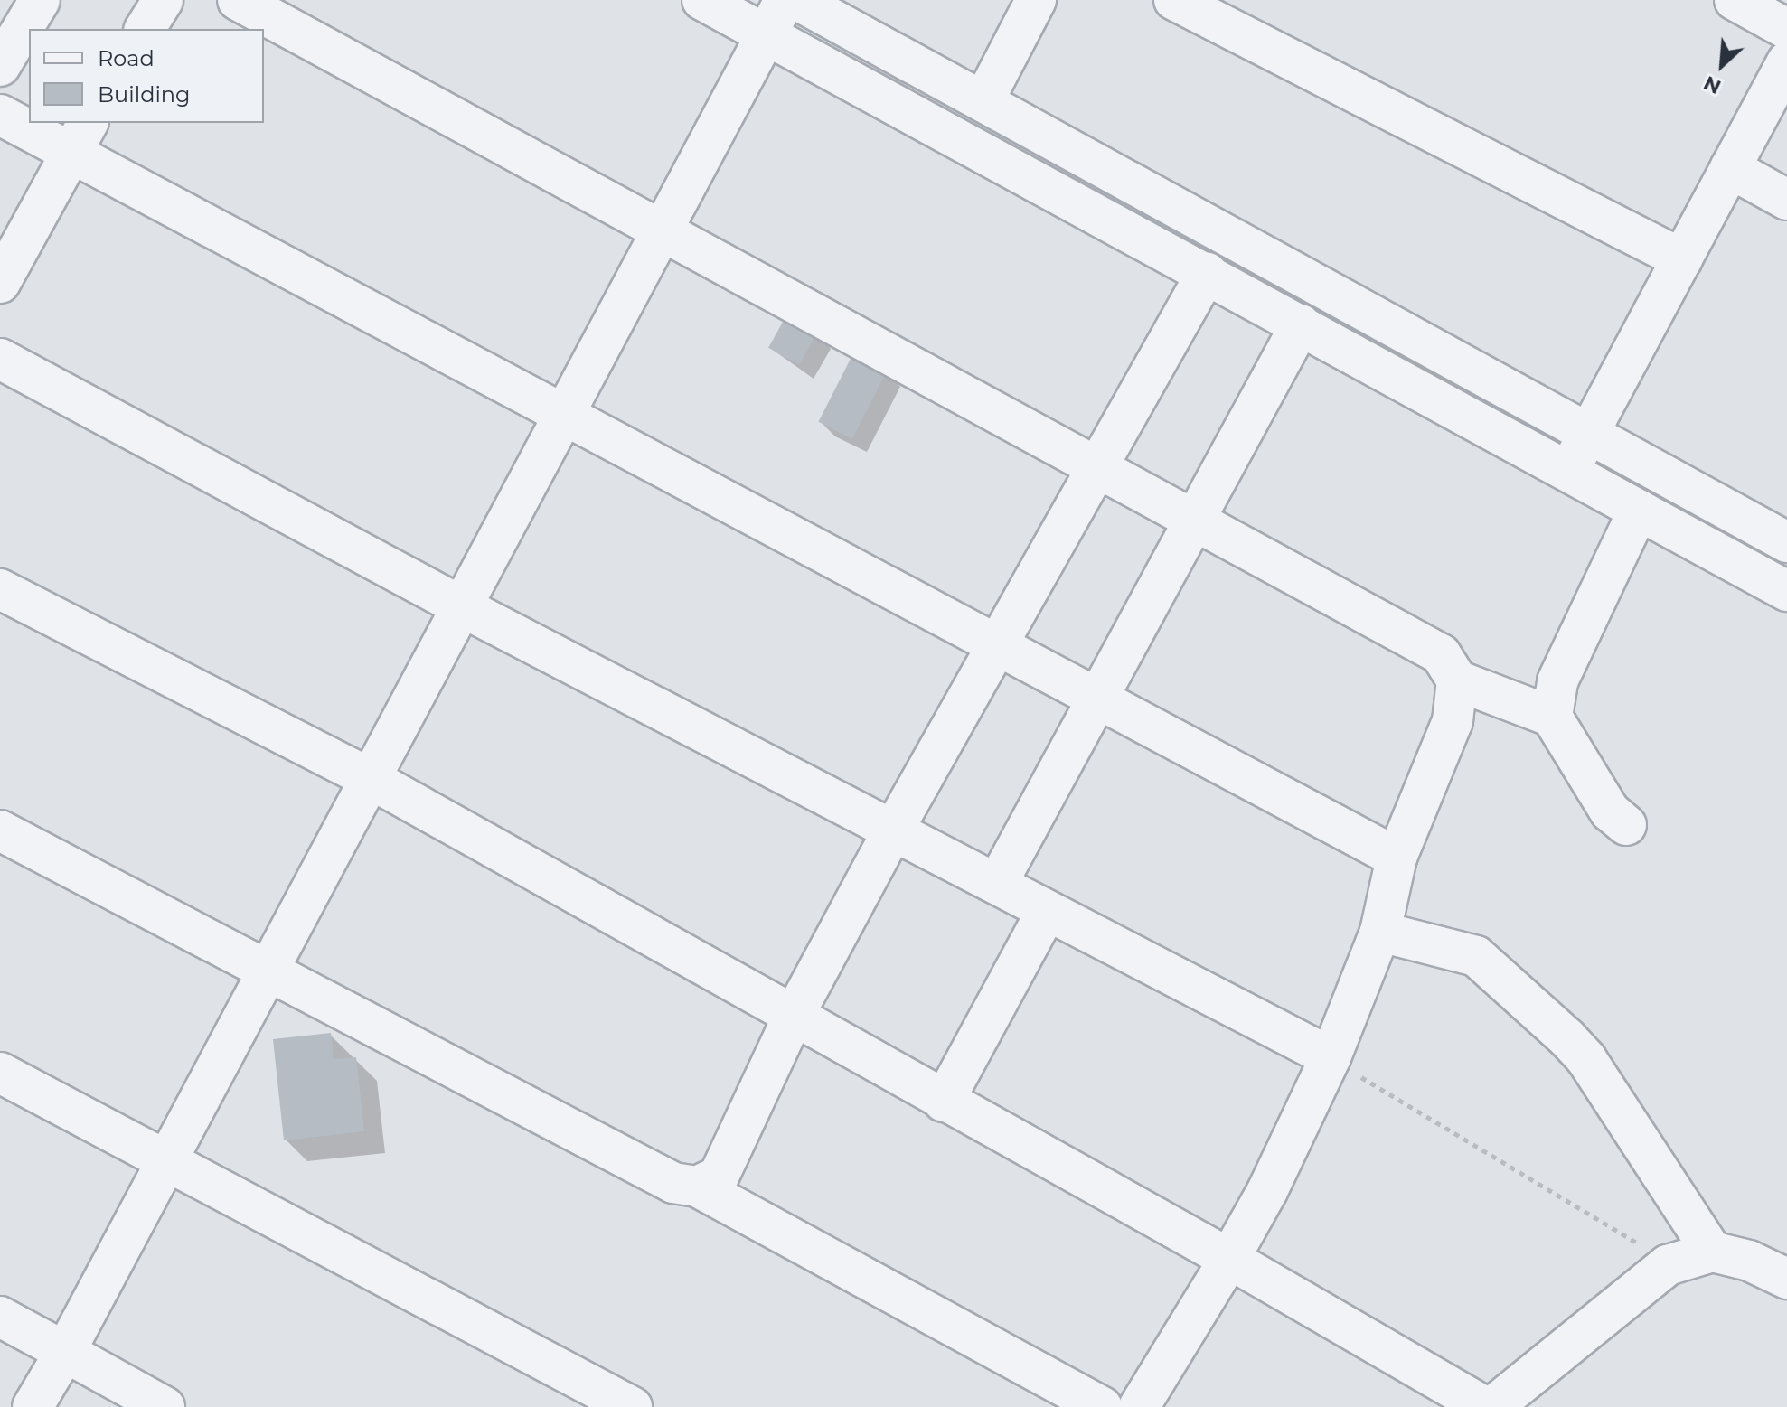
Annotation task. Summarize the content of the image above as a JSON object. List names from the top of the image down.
{
  "legend": ["Road", "Building"],
  "north": "bottom left"
}
